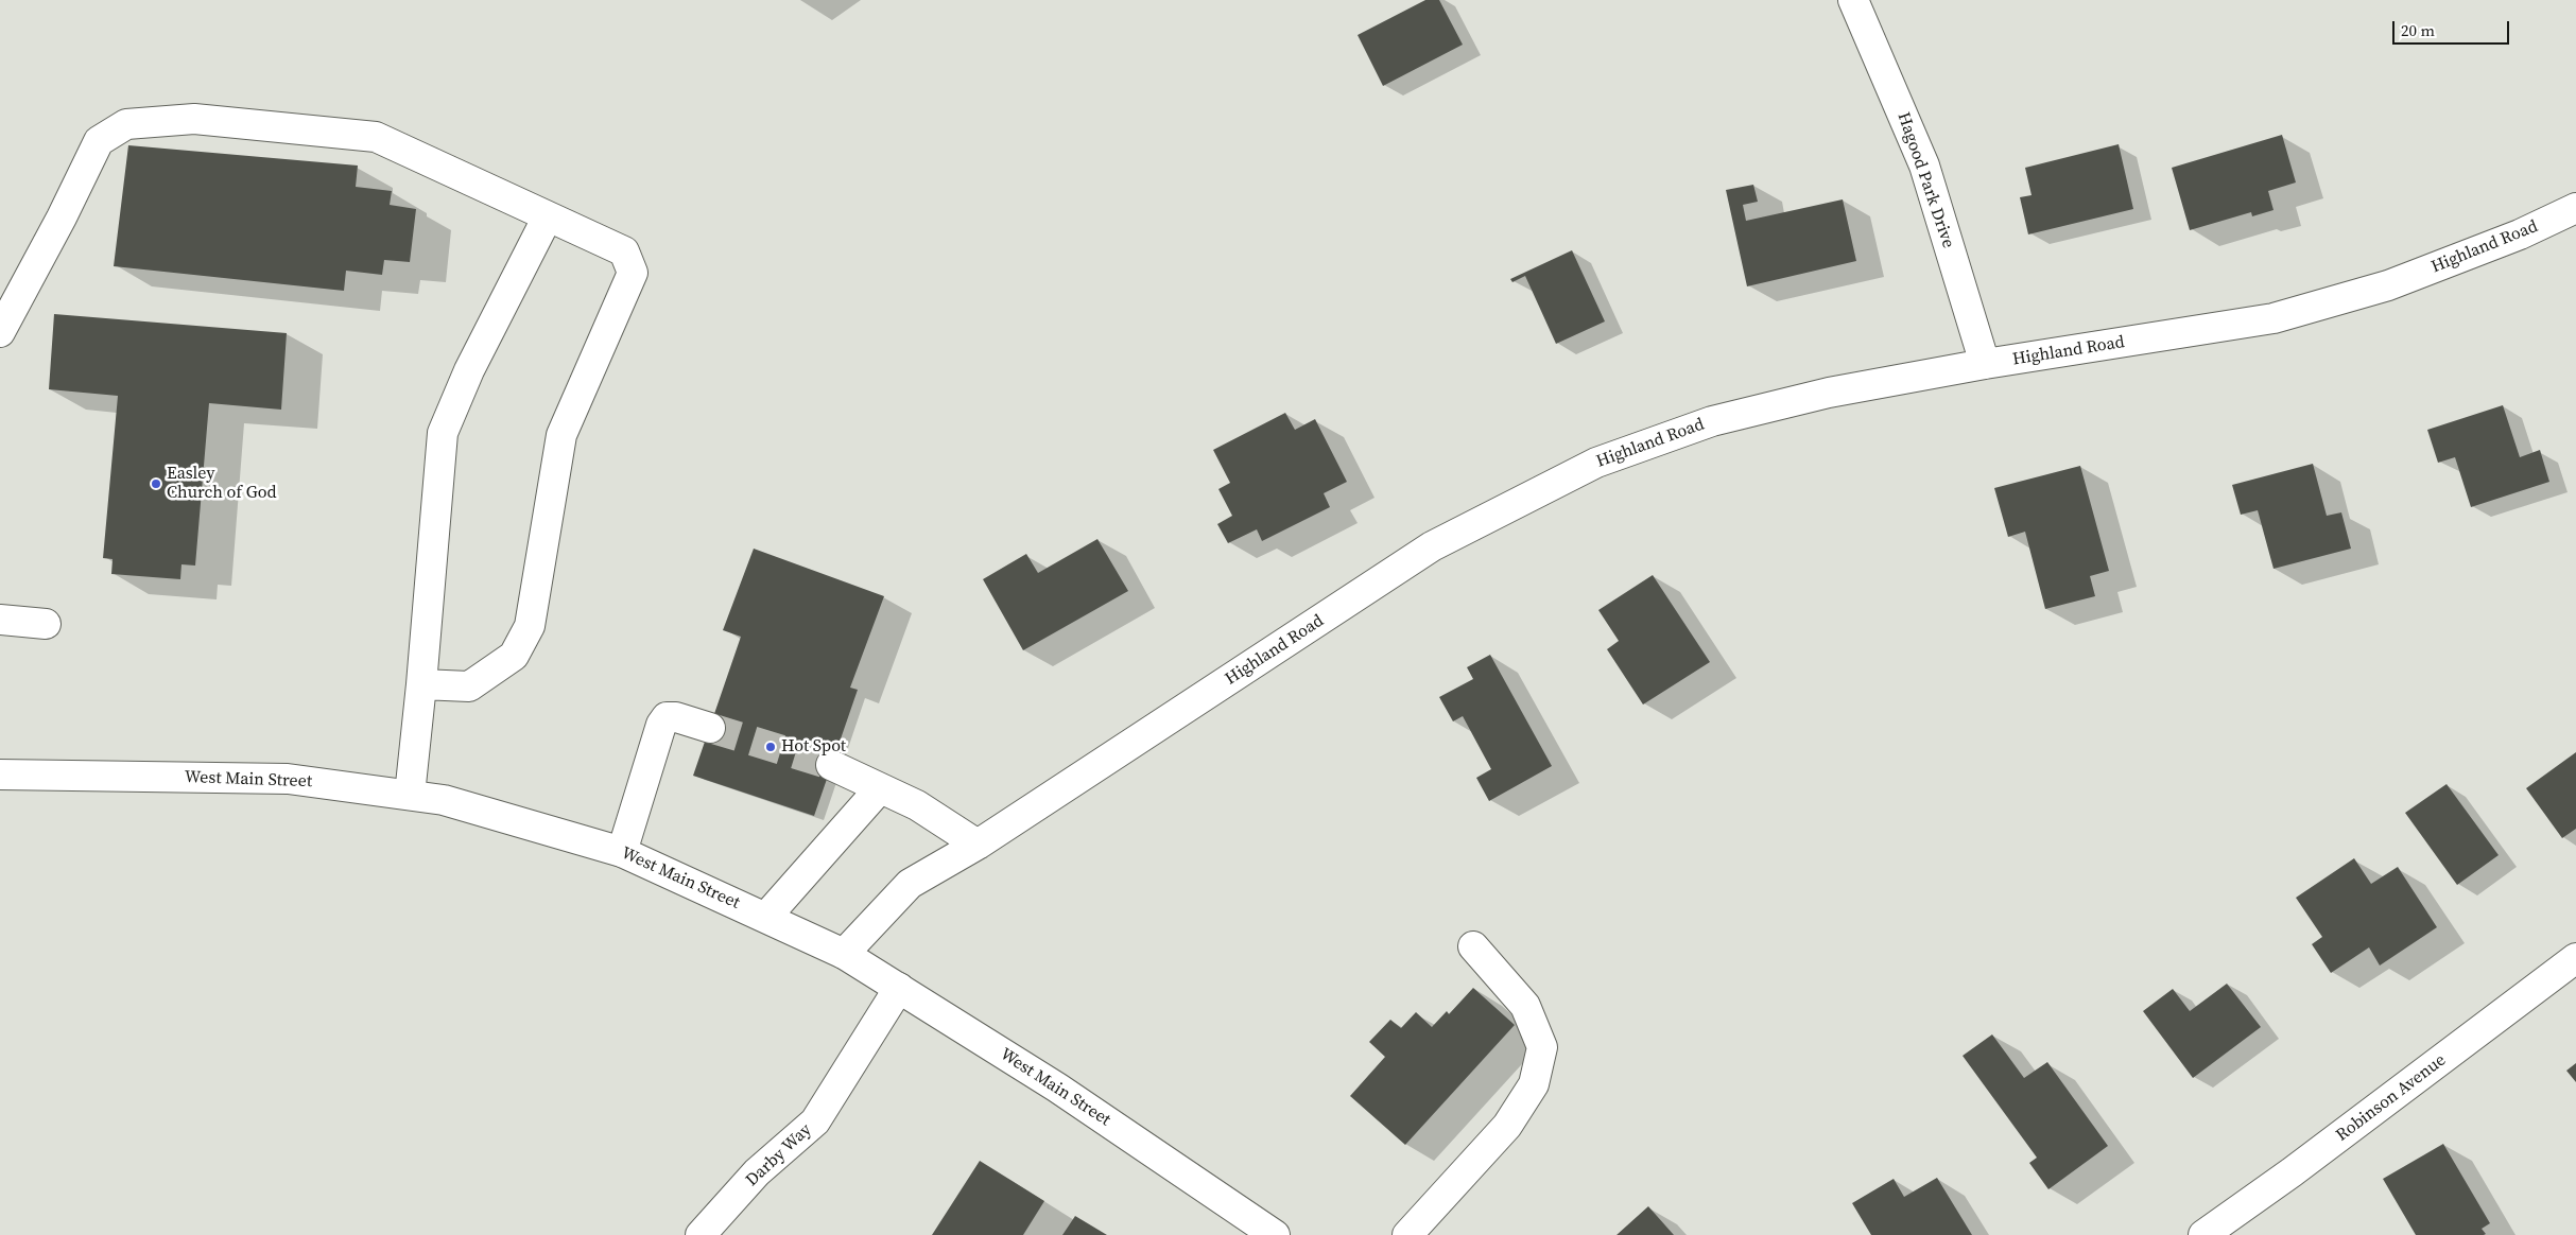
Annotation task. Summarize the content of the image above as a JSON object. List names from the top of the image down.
{
  "streets": {
    "street": [
      "Hagood Park Drive",
      "Highland Road",
      "West Main Street",
      "Robinson Avenue",
      "Darby Way"
    ]
  },
  "crossings": [
    ["Hagood Park Drive", "Highland Road"],
    ["Highland Road", "West Main Street"],
    ["West Main Street", "Darby Way"]
  ],
  "places": ["Easley Church of God", "Hot Spot"],
  "scale_bar": "20 m"
}
